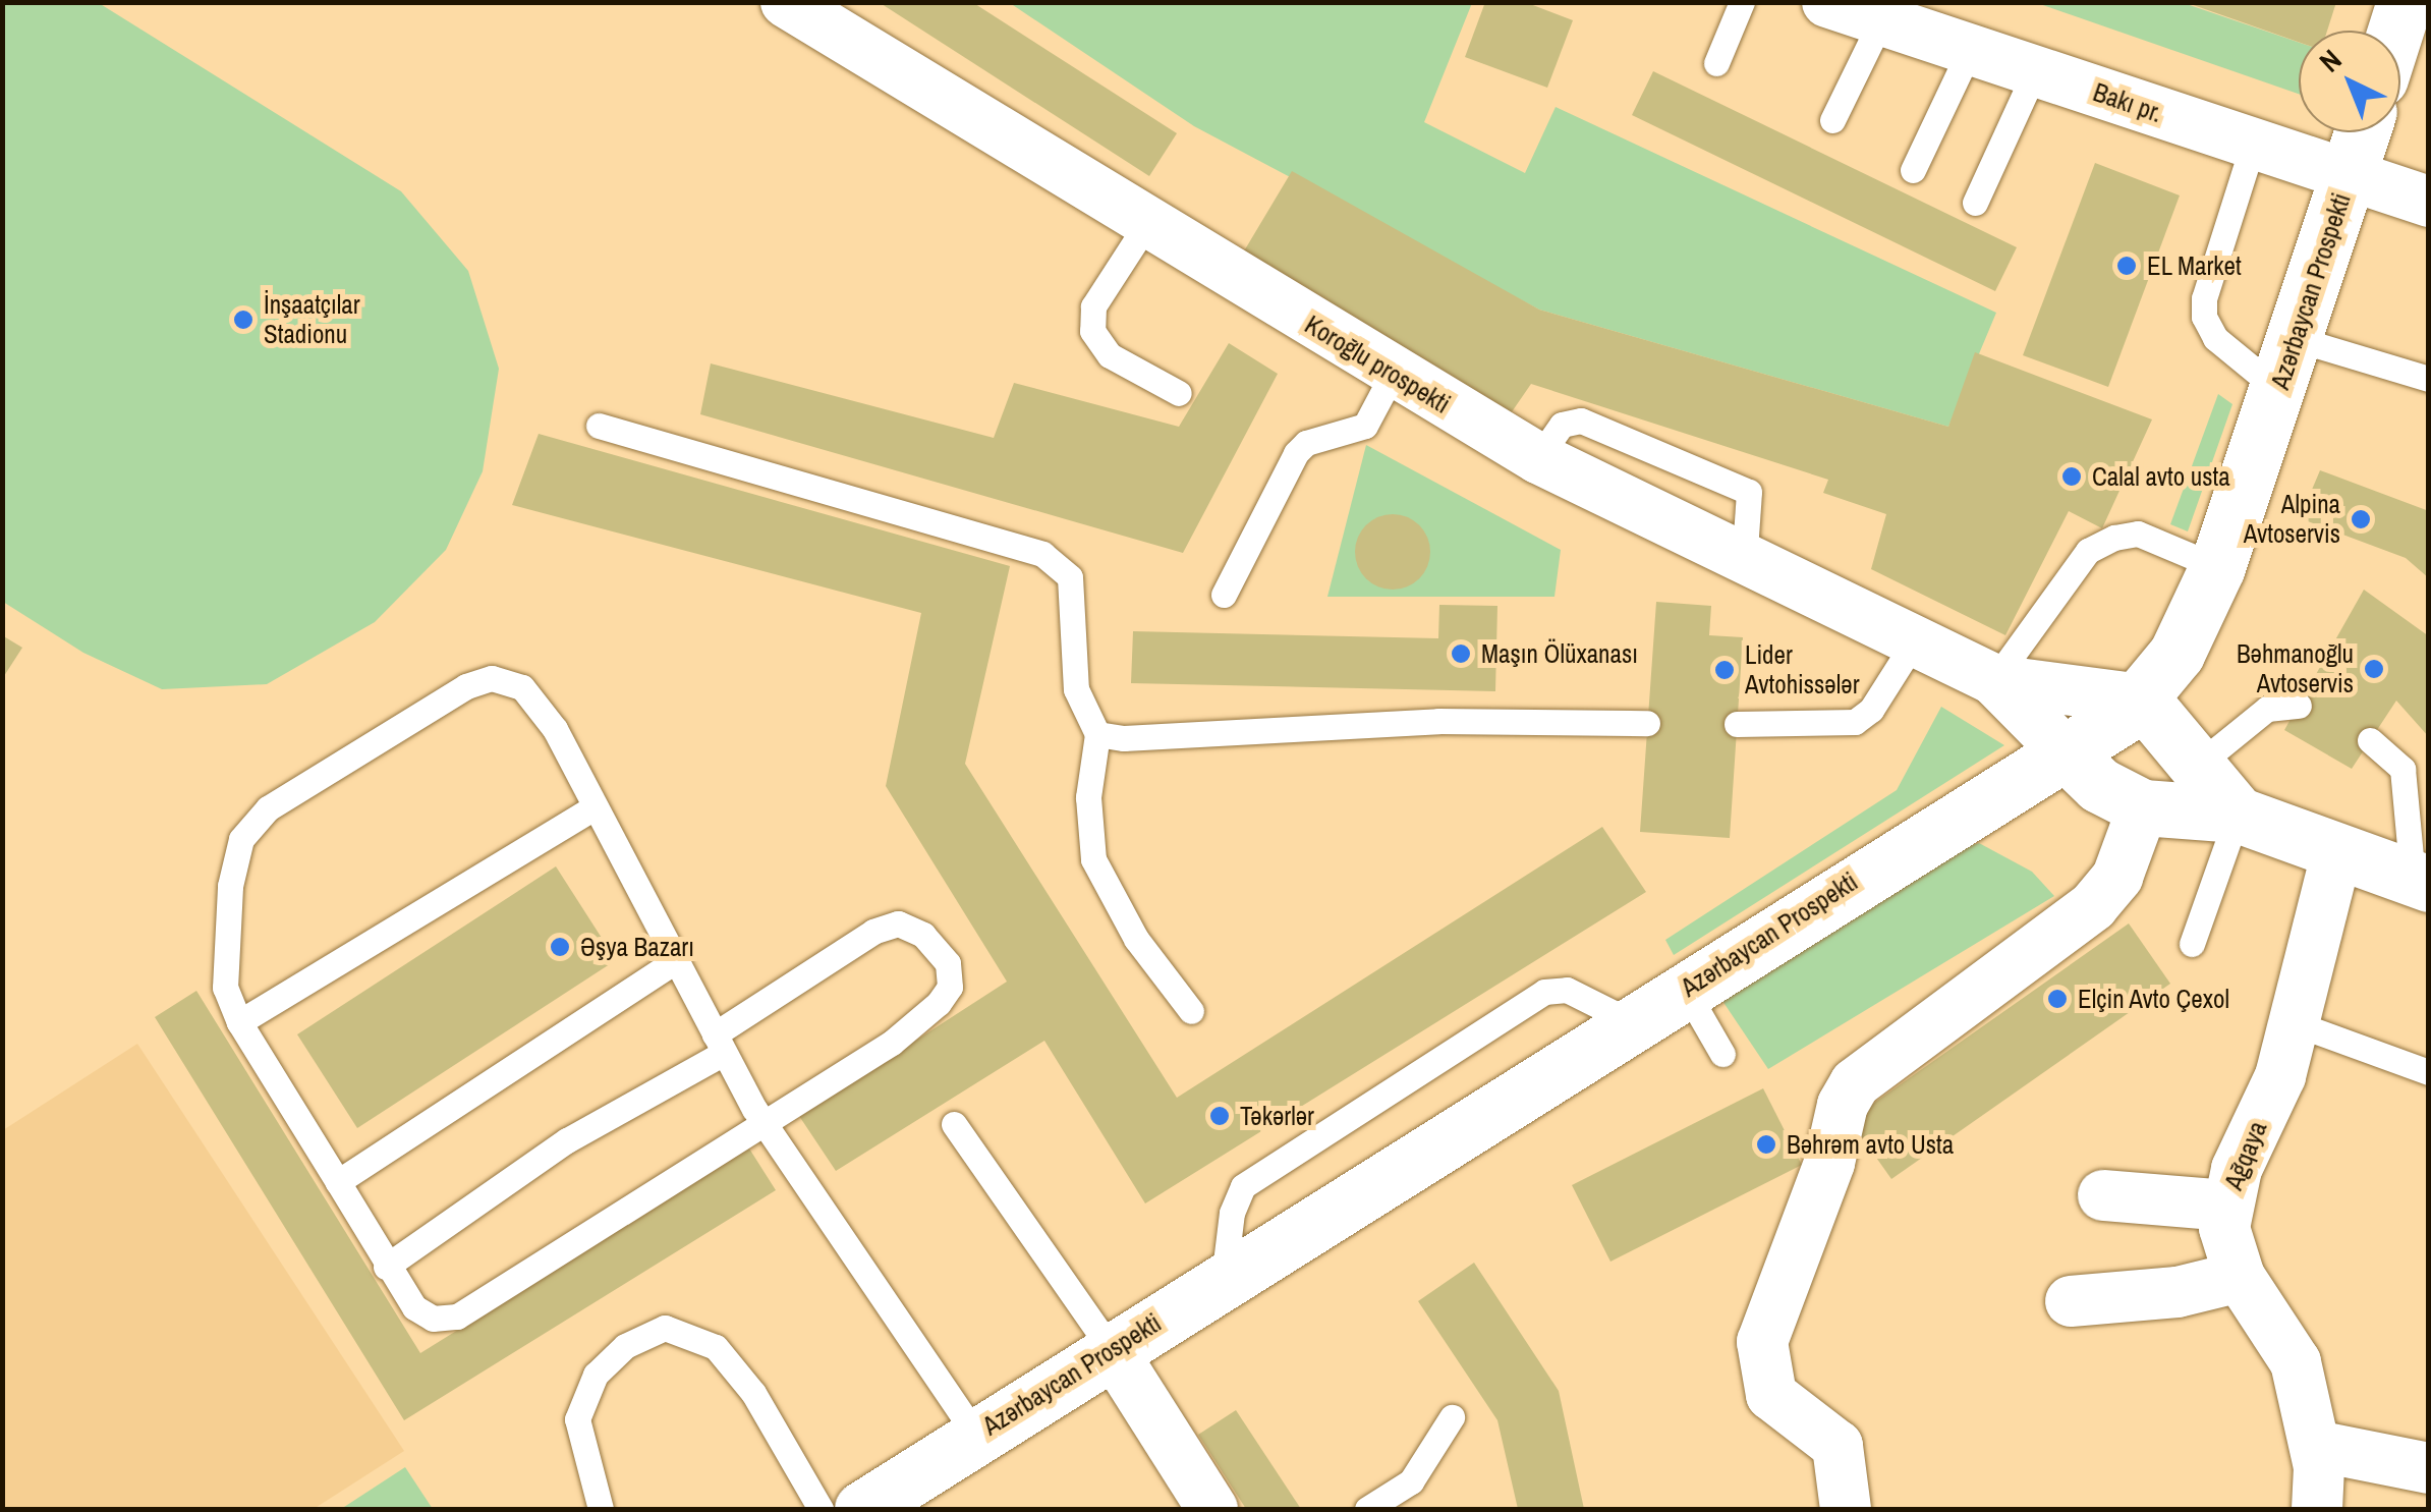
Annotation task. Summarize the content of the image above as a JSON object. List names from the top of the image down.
{
  "streets": {
    "street": [
      "Bakı pr.",
      "Azərbaycan Prospekti",
      "Koroğlu prospekti",
      "Ağqaya"
    ]
  },
  "crossings": [
    ["Bakı pr.", "Azərbaycan Prospekti"]
  ],
  "places": [
    "EL Market",
    "İnşaatçılar Stadionu",
    "Calal avto usta",
    "Alpina Avtoservis",
    "Maşın Ölüxanası",
    "Bəhmanoğlu Avtoservis",
    "Lider Avtohissələr",
    "Əşya Bazarı",
    "Elçin Avto Çexol",
    "Təkərlər",
    "Bəhrəm avto Usta"
  ],
  "north": "top left"
}
